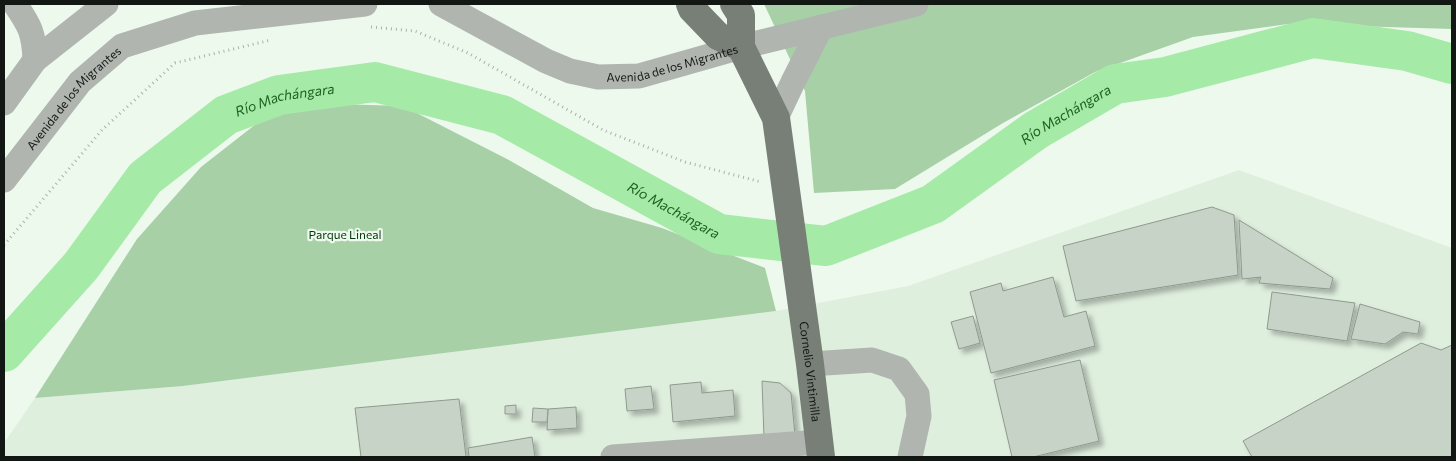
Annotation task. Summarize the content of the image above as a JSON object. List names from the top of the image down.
{
  "streets": {
    "main road": ["Cornelio Vintimilla"],
    "street": ["Avenida de los Migrantes"]
  },
  "crossings": [
    ["Avenida de los Migrantes", "Cornelio Vintimilla"]
  ],
  "water": ["Río Machángara"],
  "parks": ["Parque Lineal"]
}
